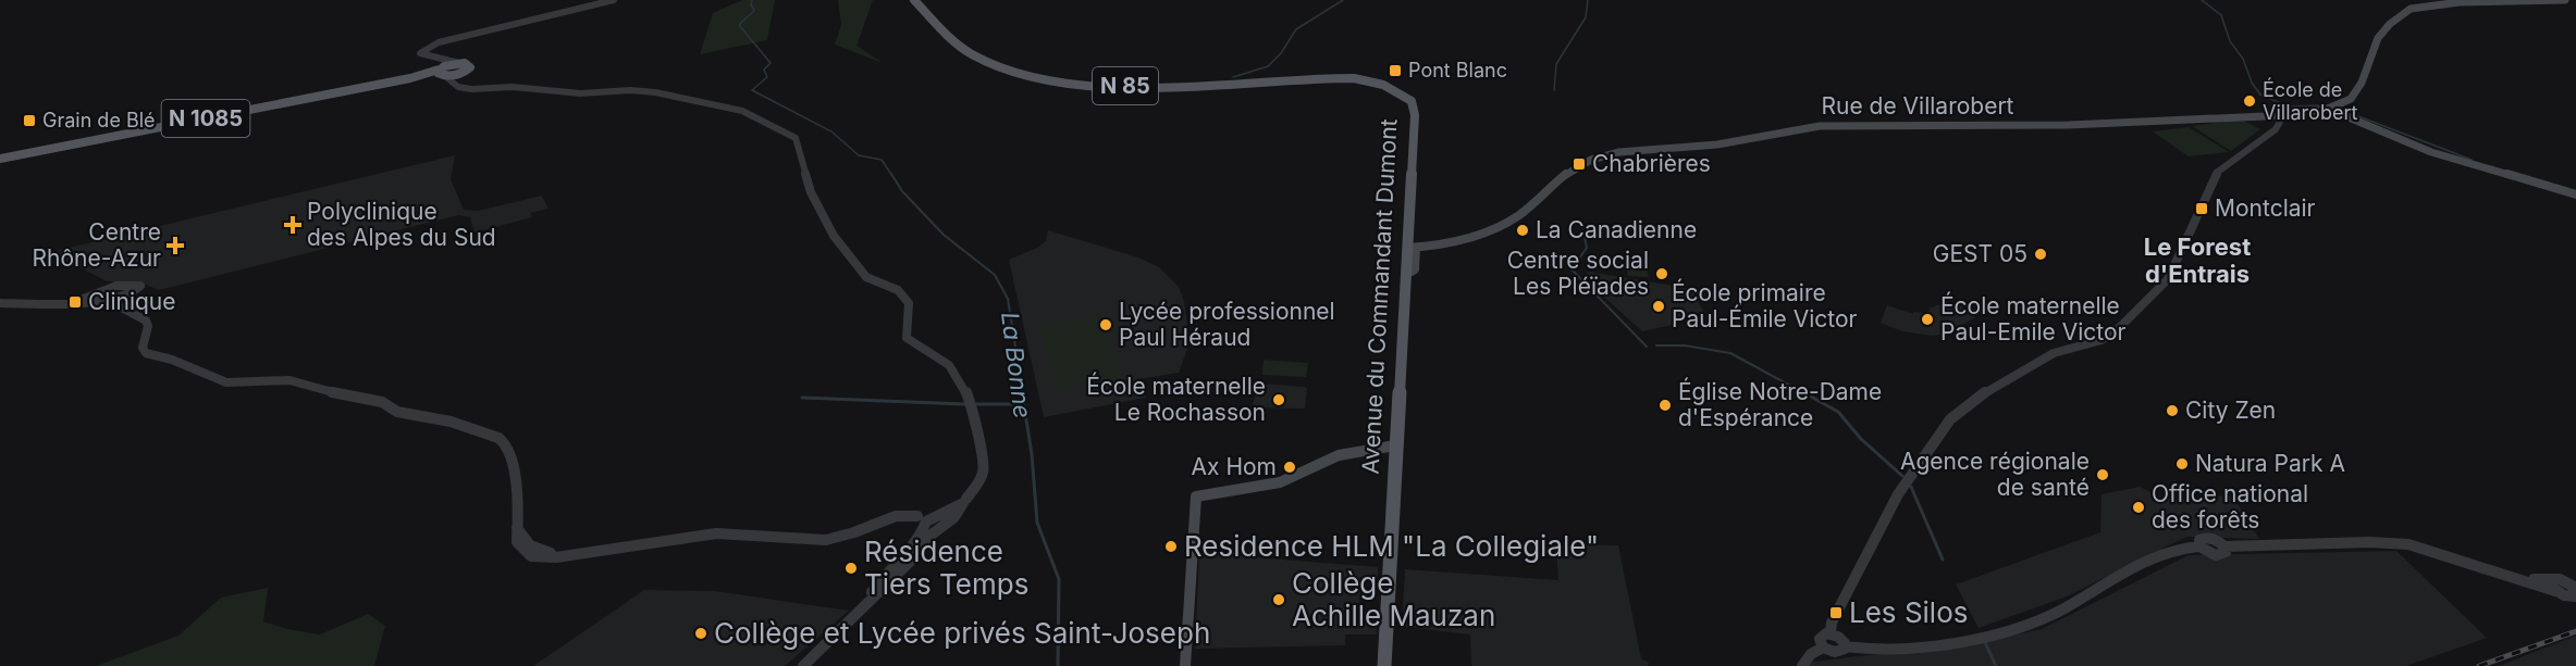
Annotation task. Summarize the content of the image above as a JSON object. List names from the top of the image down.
{
  "streets": {
    "main road": [
      "N 85",
      "Rue de Villarobert",
      "N 1085",
      "Avenue du Commandant Dumont"
    ]
  },
  "crossings": [
    ["Rue de Villarobert", "Avenue du Commandant Dumont"]
  ],
  "districts": ["Le Forest d'Entrais"],
  "water": ["La Bonne"],
  "places": {
    "transit": [
      "Pont Blanc",
      "Grain de Blé",
      "Chabrières",
      "Montclair",
      "Clinique",
      "Les Silos"
    ],
    "other": [
      "École de Villarobert",
      "La Canadienne",
      "GEST 05",
      "Centre social Les Pléïades",
      "École primaire Paul-Émile Victor",
      "École maternelle Paul-Emile Victor",
      "Lycée professionnel Paul Héraud",
      "École maternelle Le Rochasson",
      "Église Notre-Dame d'Espérance",
      "City Zen",
      "Natura Park A",
      "Ax Hom",
      "Agence régionale de santé",
      "Office national des forêts",
      "Residence HLM \"La Collegiale\"",
      "Résidence Tiers Temps",
      "Collège Achille Mauzan",
      "Collège et Lycée privés Saint-Joseph"
    ],
    "health": ["Polyclinique des Alpes du Sud", "Centre Rhône-Azur"]
  }
}
